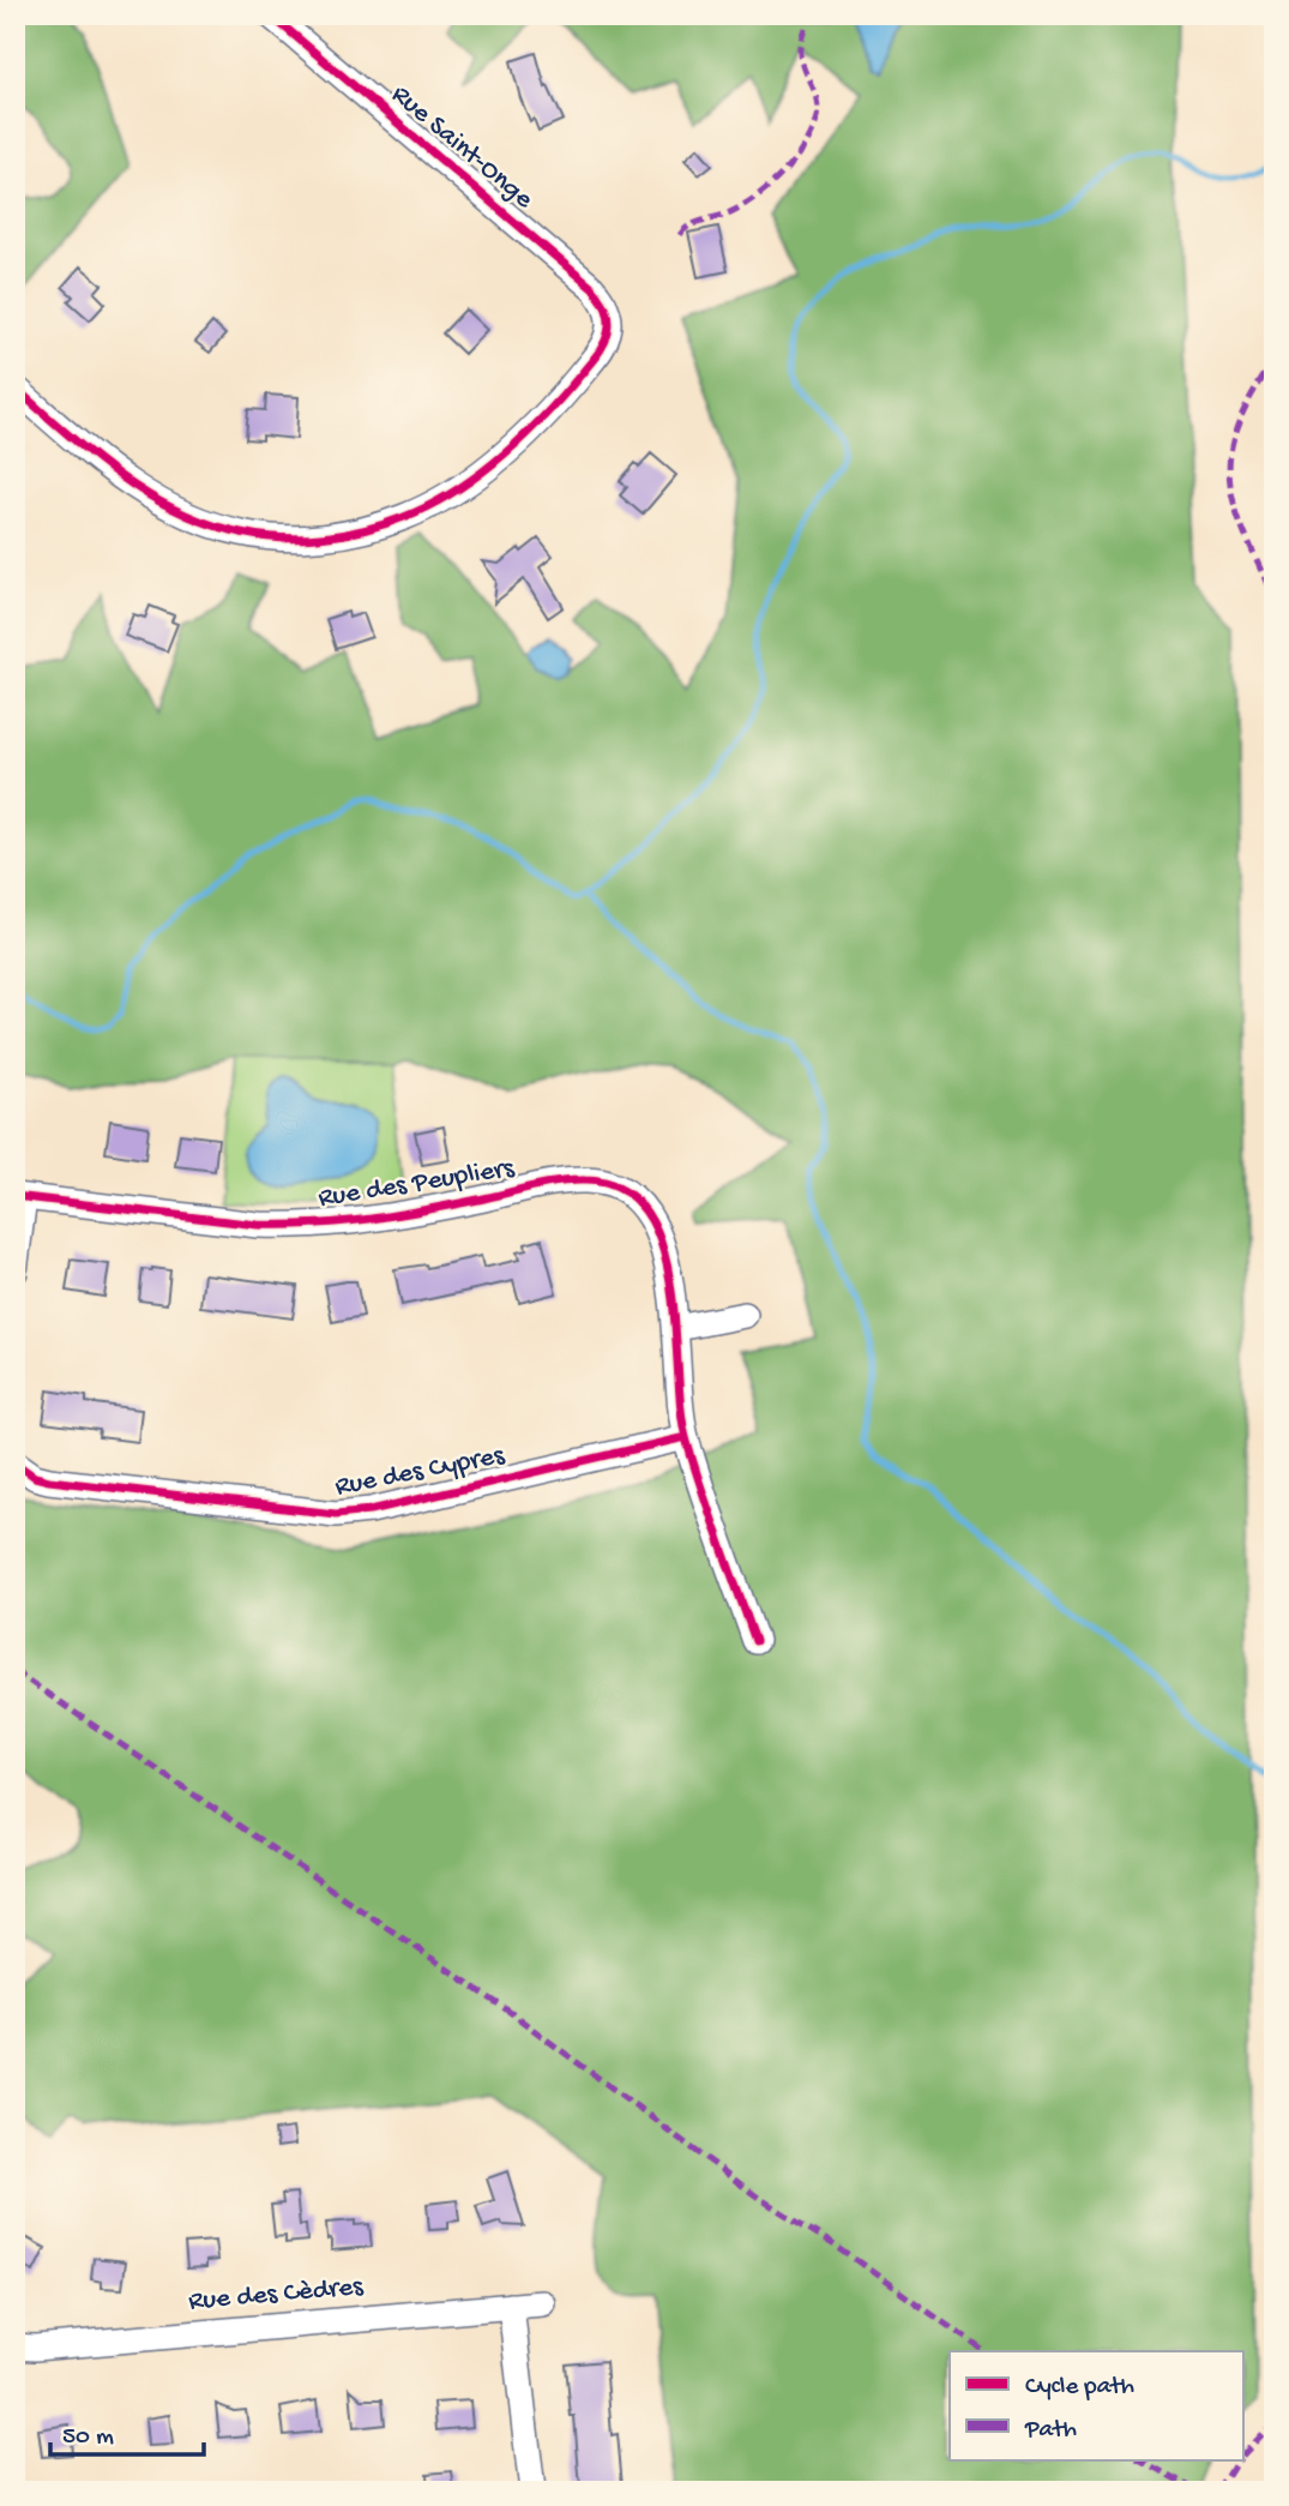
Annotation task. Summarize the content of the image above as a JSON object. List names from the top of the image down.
{
  "streets": {
    "street": [
      "Rue Saint-Onge",
      "Rue des Peupliers",
      "Rue des Cypres",
      "Rue des Cèdres"
    ]
  },
  "legend": ["Cycle path", "Path"],
  "scale_bar": "50 m"
}
